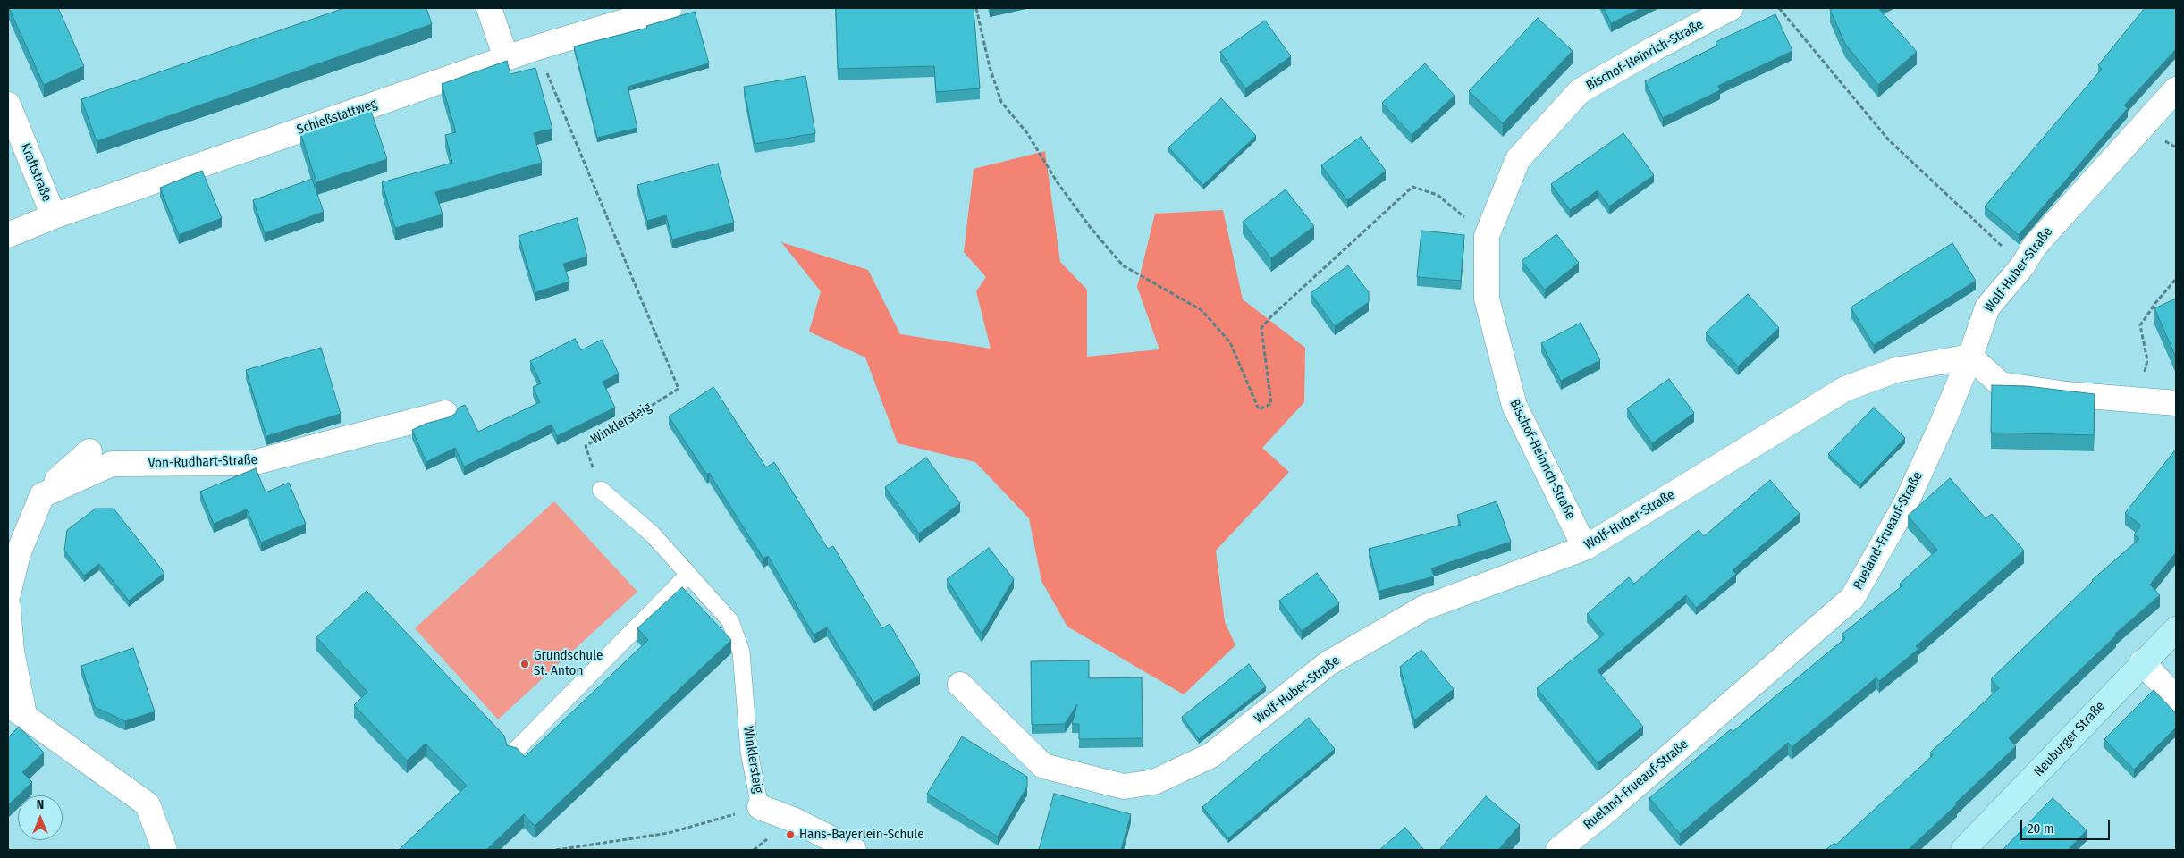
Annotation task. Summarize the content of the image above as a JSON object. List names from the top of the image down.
{
  "streets": {
    "street": [
      "Bischof-Heinrich-Straße",
      "Schießstattweg",
      "Kraftstraße",
      "Wolf-Huber-Straße",
      "Von-Rudhart-Straße",
      "Rueland-Frueauf-Straße",
      "Neuburger Straße"
    ],
    "lane": ["Winklersteig"]
  },
  "crossings": [
    ["Bischof-Heinrich-Straße", "Wolf-Huber-Straße"],
    ["Schießstattweg", "Kraftstraße"],
    ["Schießstattweg", "Winklersteig"],
    ["Wolf-Huber-Straße", "Rueland-Frueauf-Straße"]
  ],
  "places": ["Grundschule St. Anton", "Hans-Bayerlein-Schule"],
  "scale_bar": "20 m",
  "north": "top"
}
